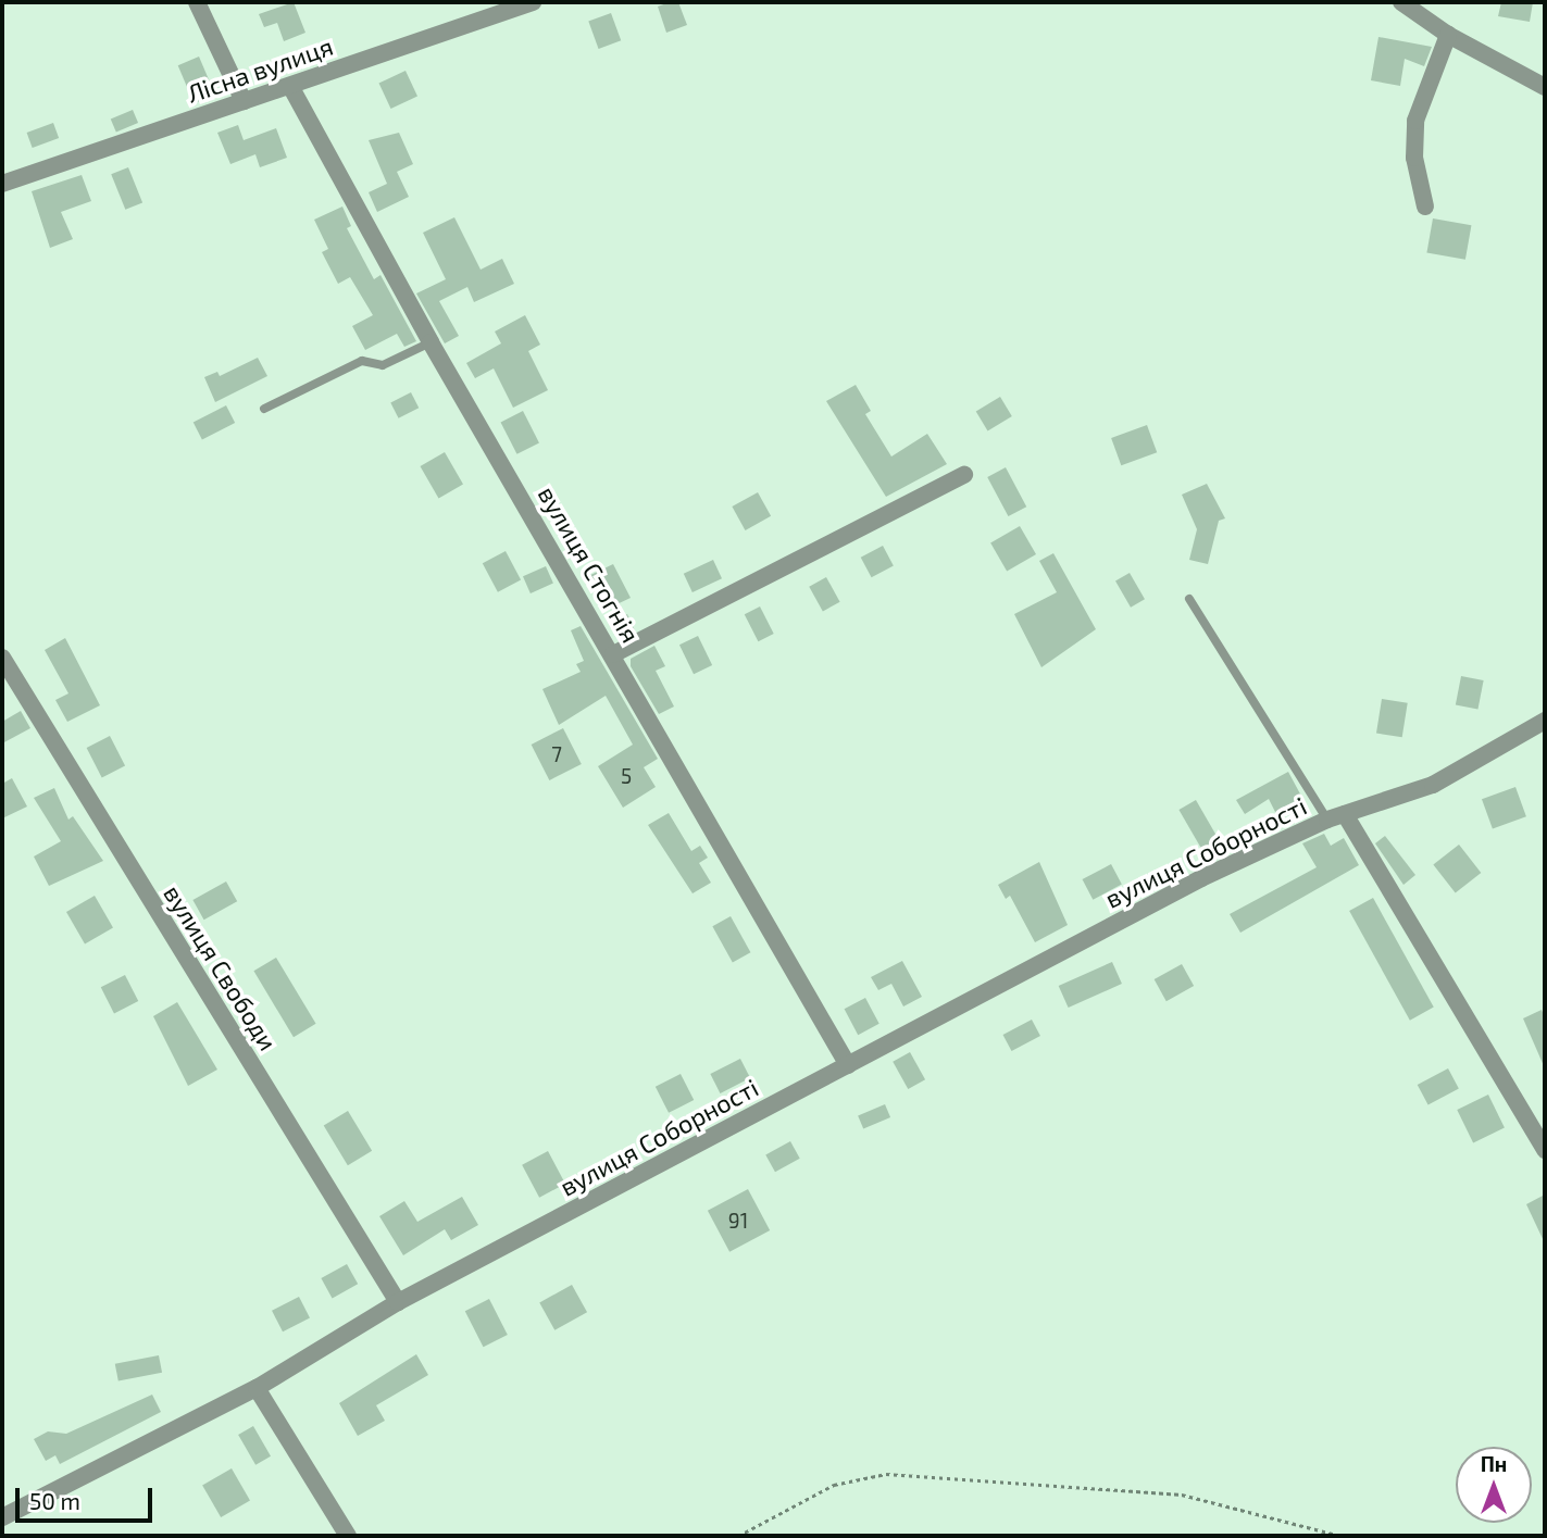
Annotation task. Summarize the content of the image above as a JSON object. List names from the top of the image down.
{
  "streets": {
    "street": [
      "Лісна вулиця",
      "вулиця Стогнія",
      "вулиця Соборності",
      "вулиця Свободи"
    ]
  },
  "crossings": [
    ["Лісна вулиця", "вулиця Стогнія"],
    ["вулиця Стогнія", "вулиця Соборності"],
    ["вулиця Соборності", "вулиця Свободи"]
  ],
  "house_numbers": ["7", "5", "91"],
  "scale_bar": "50 m",
  "north": "top"
}
